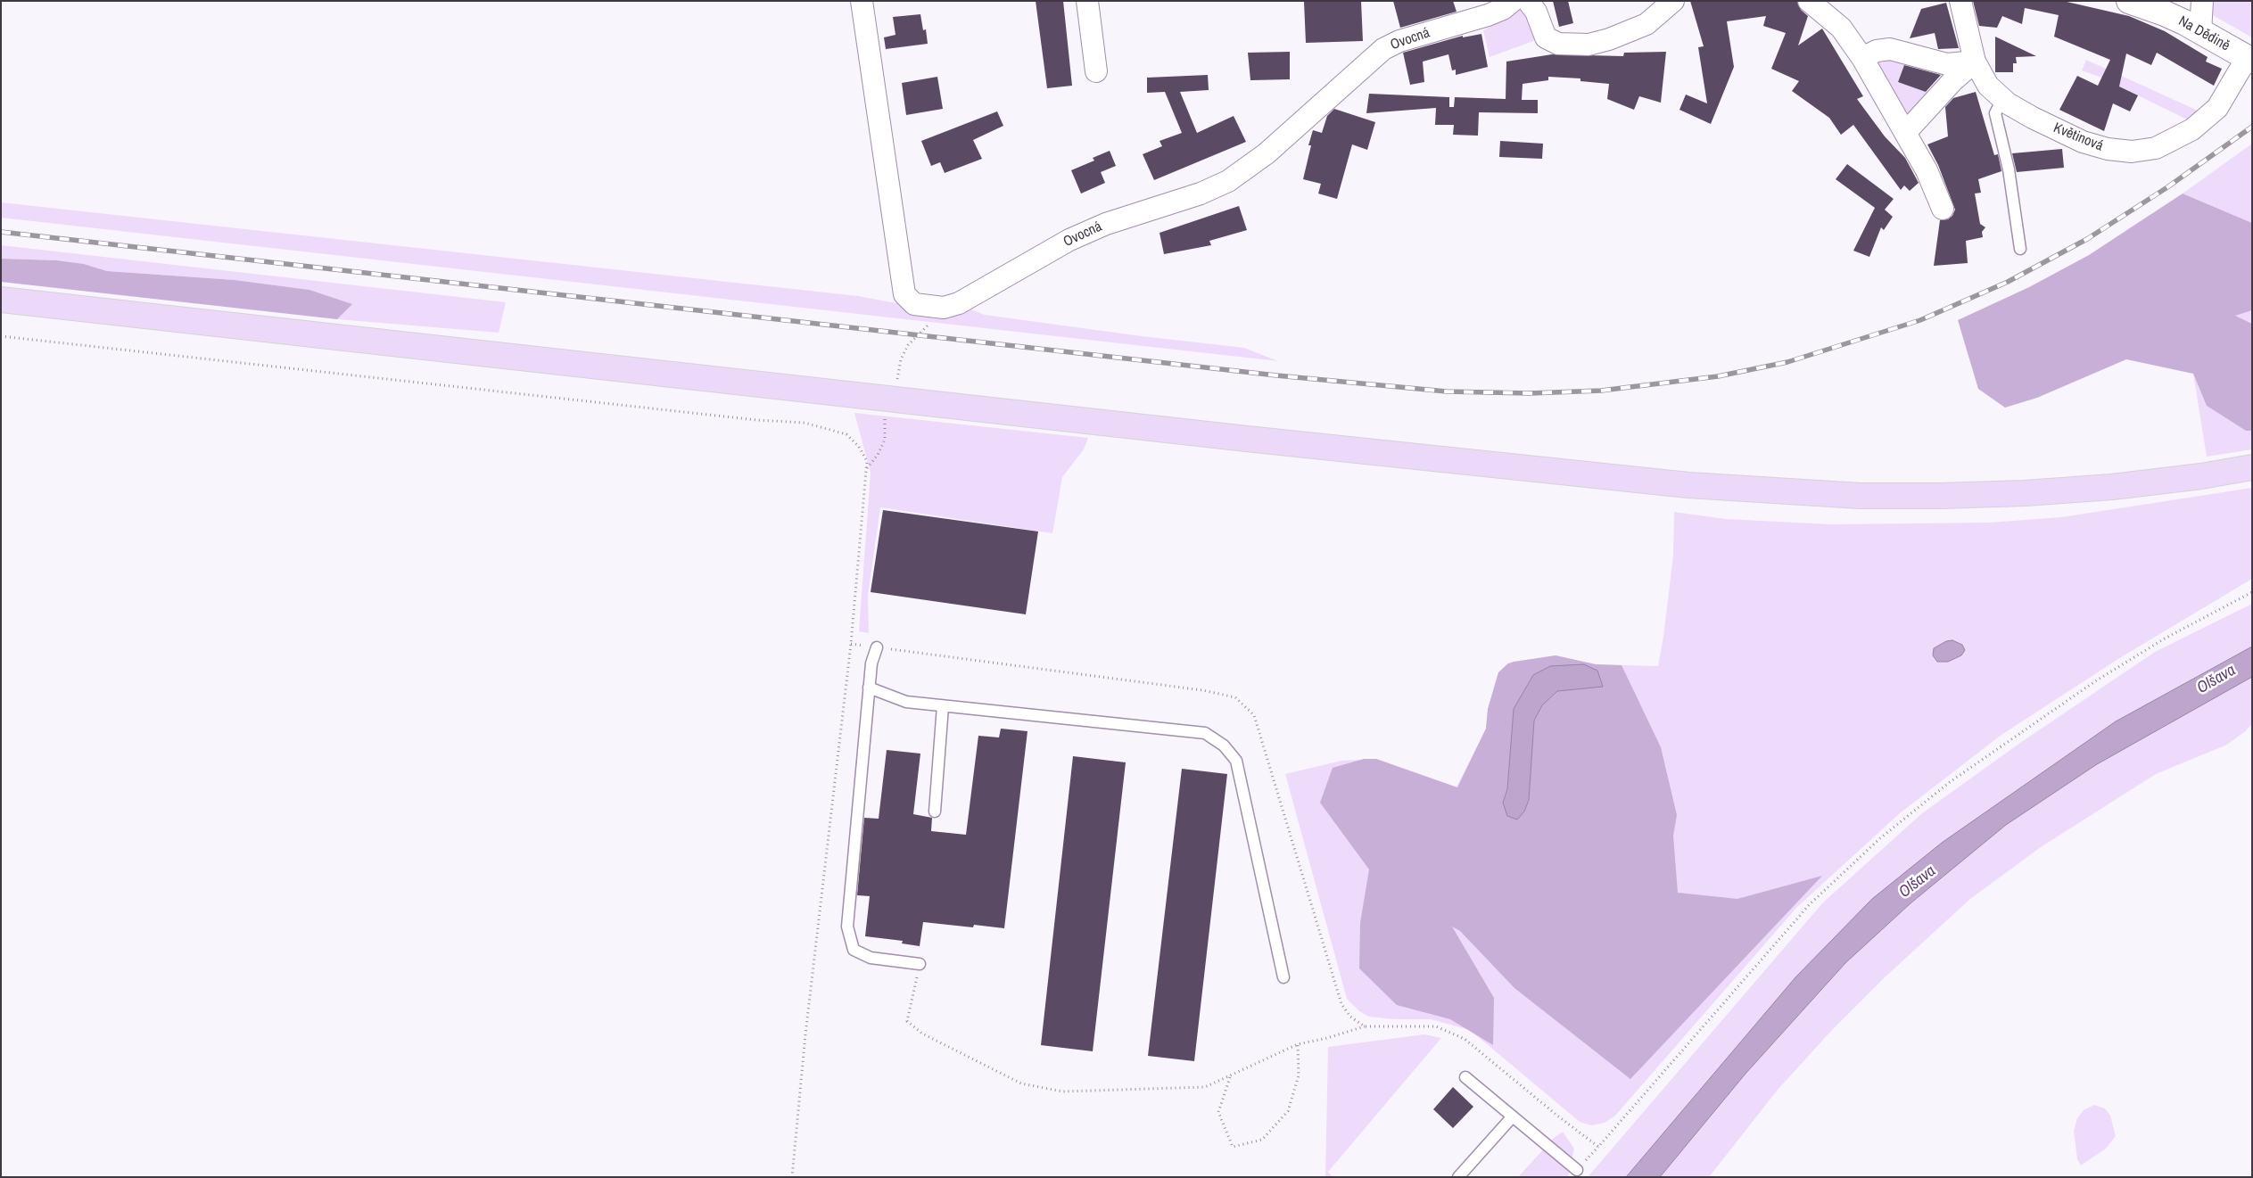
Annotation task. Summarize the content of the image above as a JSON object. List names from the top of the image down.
{
  "streets": {
    "street": ["Na Dědině", "Ovocná", "Květinová"]
  },
  "crossings": [
    ["Na Dědině", "Květinová"]
  ],
  "water": ["Olšava"]
}
